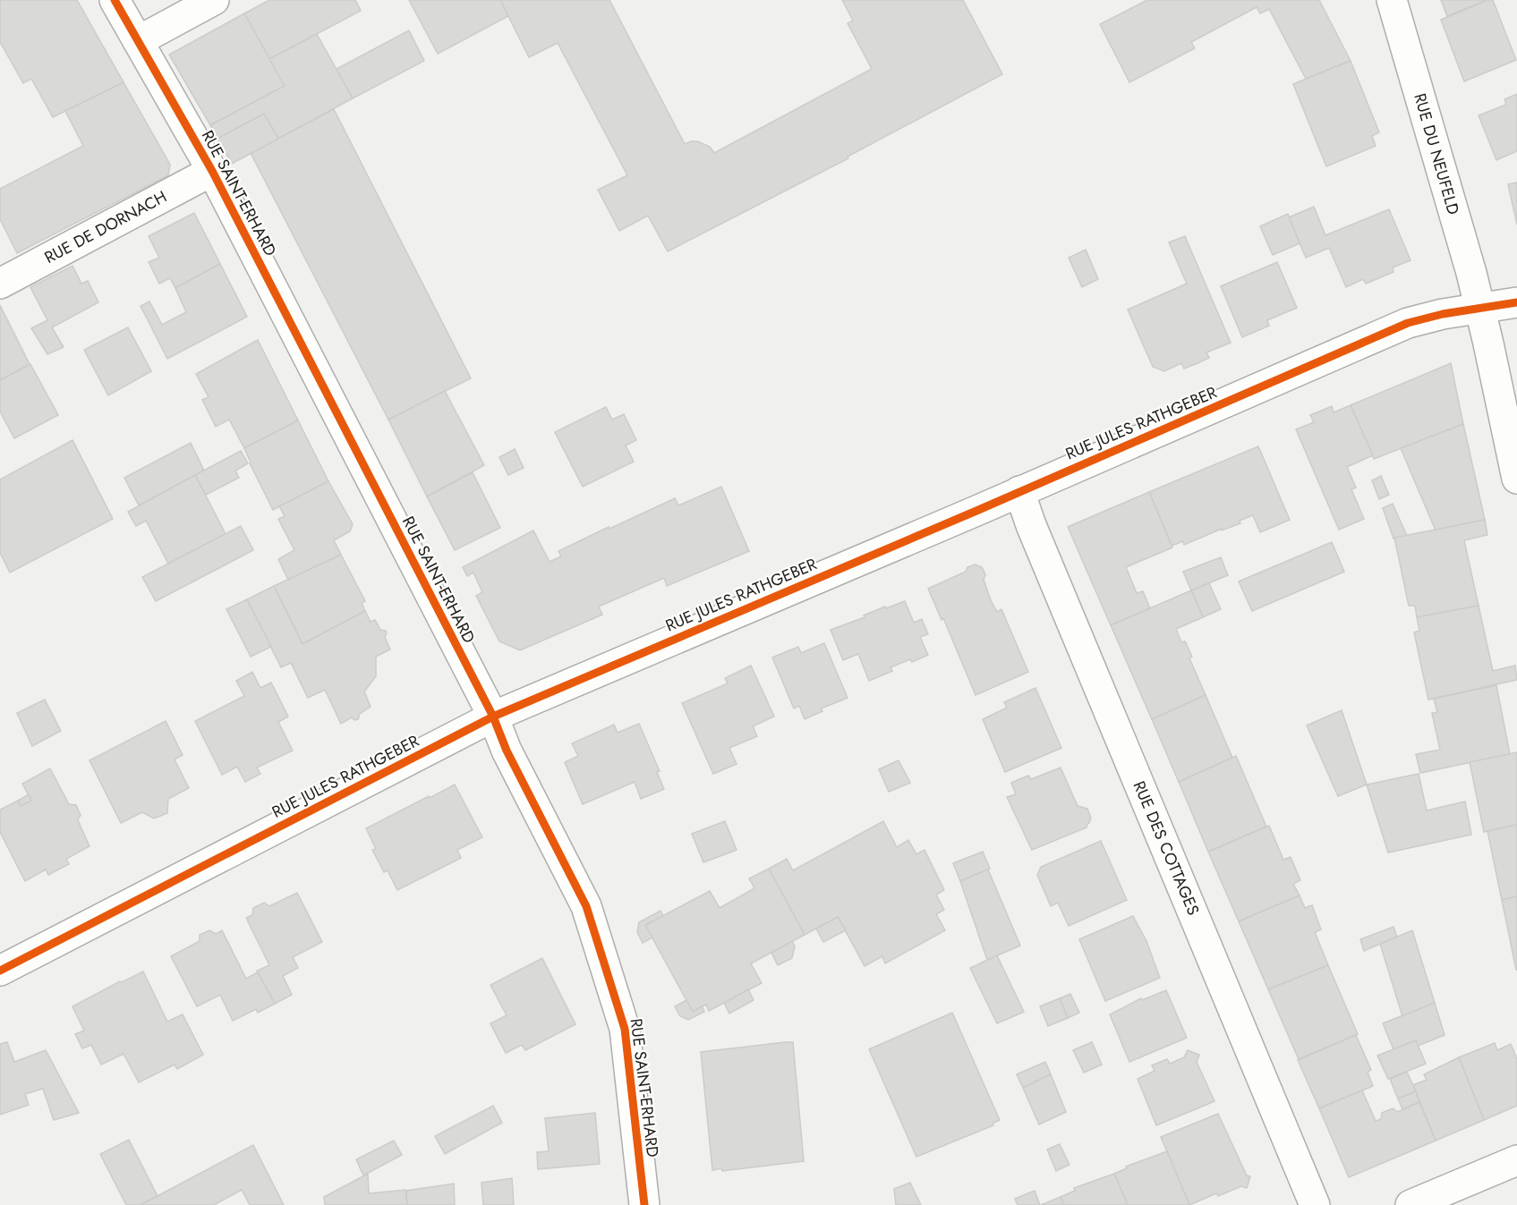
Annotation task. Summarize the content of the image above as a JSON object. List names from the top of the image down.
{
  "streets": {
    "street": [
      "RUE DU NEUFELD",
      "RUE SAINT-ERHARD",
      "RUE DE DORNACH",
      "RUE JULES RATHGEBER",
      "RUE DES COTTAGES"
    ]
  },
  "crossings": [
    ["RUE DU NEUFELD", "RUE JULES RATHGEBER"],
    ["RUE SAINT-ERHARD", "RUE DE DORNACH"],
    ["RUE SAINT-ERHARD", "RUE JULES RATHGEBER"],
    ["RUE JULES RATHGEBER", "RUE DES COTTAGES"]
  ]
}
